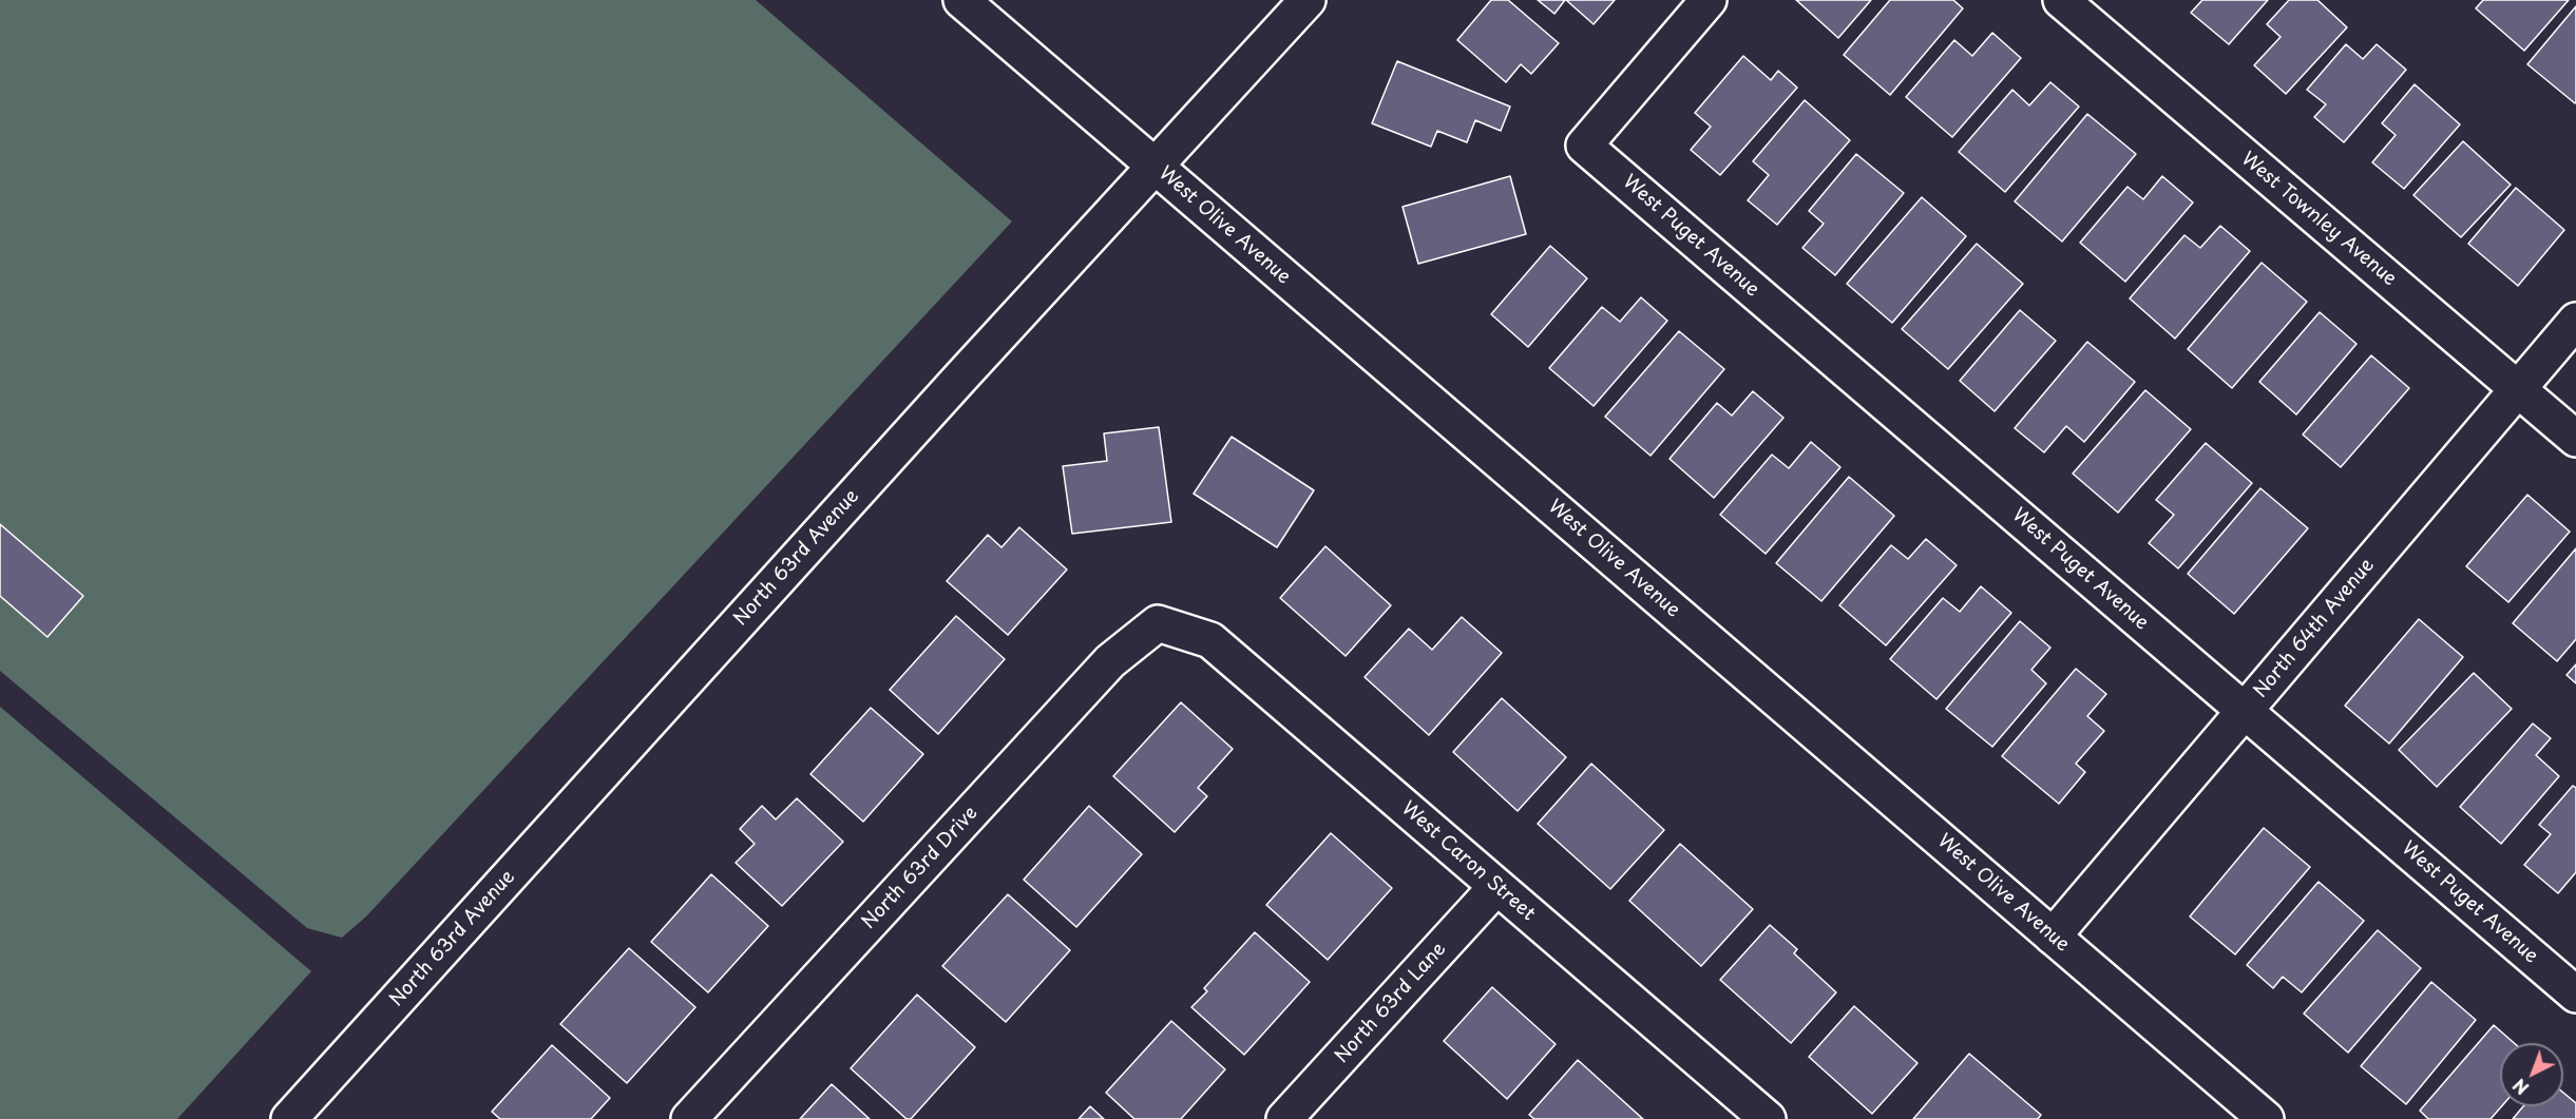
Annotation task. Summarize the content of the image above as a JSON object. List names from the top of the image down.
{
  "streets": {
    "street": [
      "West Townley Avenue",
      "West Olive Avenue",
      "West Puget Avenue",
      "North 63rd Avenue",
      "North 64th Avenue",
      "West Caron Street",
      "North 63rd Drive",
      "North 63rd Lane"
    ]
  },
  "crossings": [
    ["West Townley Avenue", "North 64th Avenue"],
    ["West Olive Avenue", "North 63rd Avenue"],
    ["West Olive Avenue", "North 64th Avenue"],
    ["West Puget Avenue", "North 64th Avenue"],
    ["West Caron Street", "North 63rd Drive"],
    ["West Caron Street", "North 63rd Lane"]
  ],
  "north": "bottom left"
}
